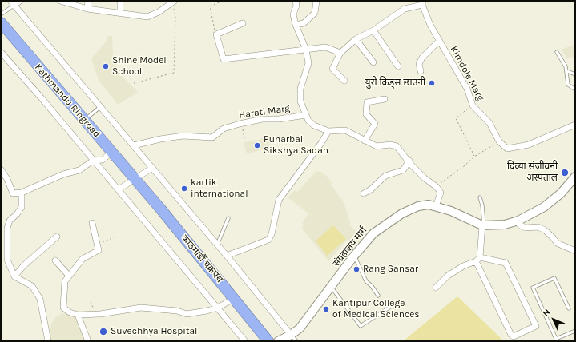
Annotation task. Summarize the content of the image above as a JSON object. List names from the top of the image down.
{
  "streets": {
    "highway": ["Kathmandu Ringroad", "काठमाडाैँ चक्रपथ"],
    "main road": ["संग्रहालय मार्ग"],
    "street": ["Kimdole Marg", "Harati Marg"]
  },
  "crossings": [
    ["Kathmandu Ringroad", "काठमाडाैँ चक्रपथ"]
  ],
  "places": [
    "Shine Model School",
    "युरो किड्स छाउनी",
    "Punarbal Sikshya Sadan",
    "दिव्या संजीवनी अस्पताल",
    "kartik international",
    "Rang Sansar",
    "Kantipur College of Medical Sciences",
    "Suvechhya Hospital"
  ],
  "north": "top left"
}
